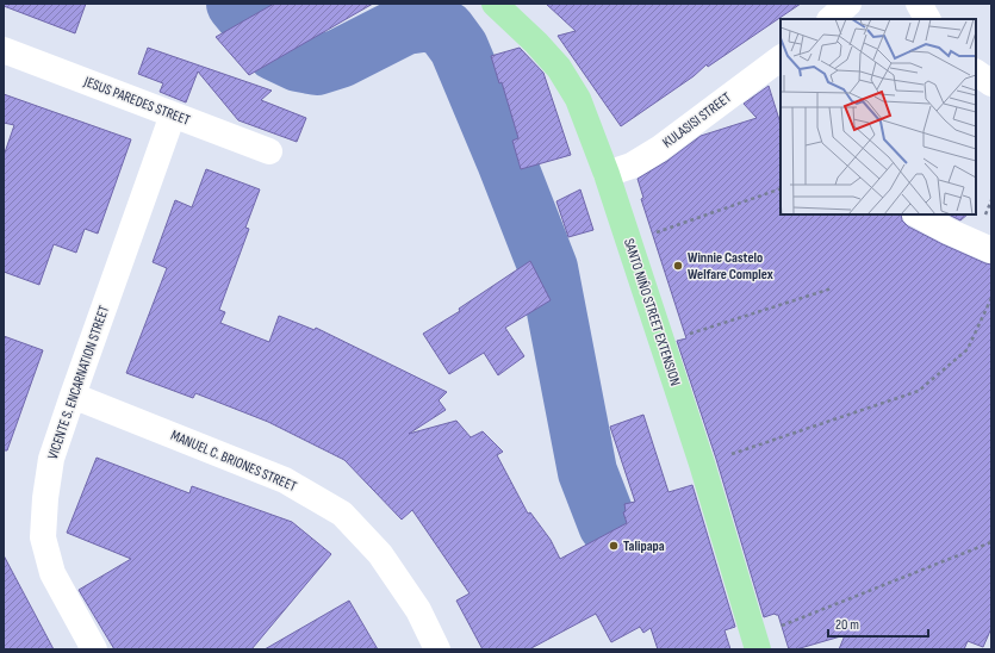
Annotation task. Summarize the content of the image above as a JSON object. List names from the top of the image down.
{
  "streets": {
    "main road": ["SANTO NIÑO STREET EXTENSION"],
    "street": [
      "JESUS PAREDES STREET",
      "KULASISI STREET",
      "VICENTE S. ENCARNATION STREET",
      "MANUEL C. BRIONES STREET"
    ]
  },
  "crossings": [
    ["JESUS PAREDES STREET", "VICENTE S. ENCARNATION STREET"],
    ["KULASISI STREET", "SANTO NIÑO STREET EXTENSION"],
    ["VICENTE S. ENCARNATION STREET", "MANUEL C. BRIONES STREET"]
  ],
  "places": ["Winnie Castelo Welfare Complex", "Talipapa"],
  "scale_bar": "20 m"
}
